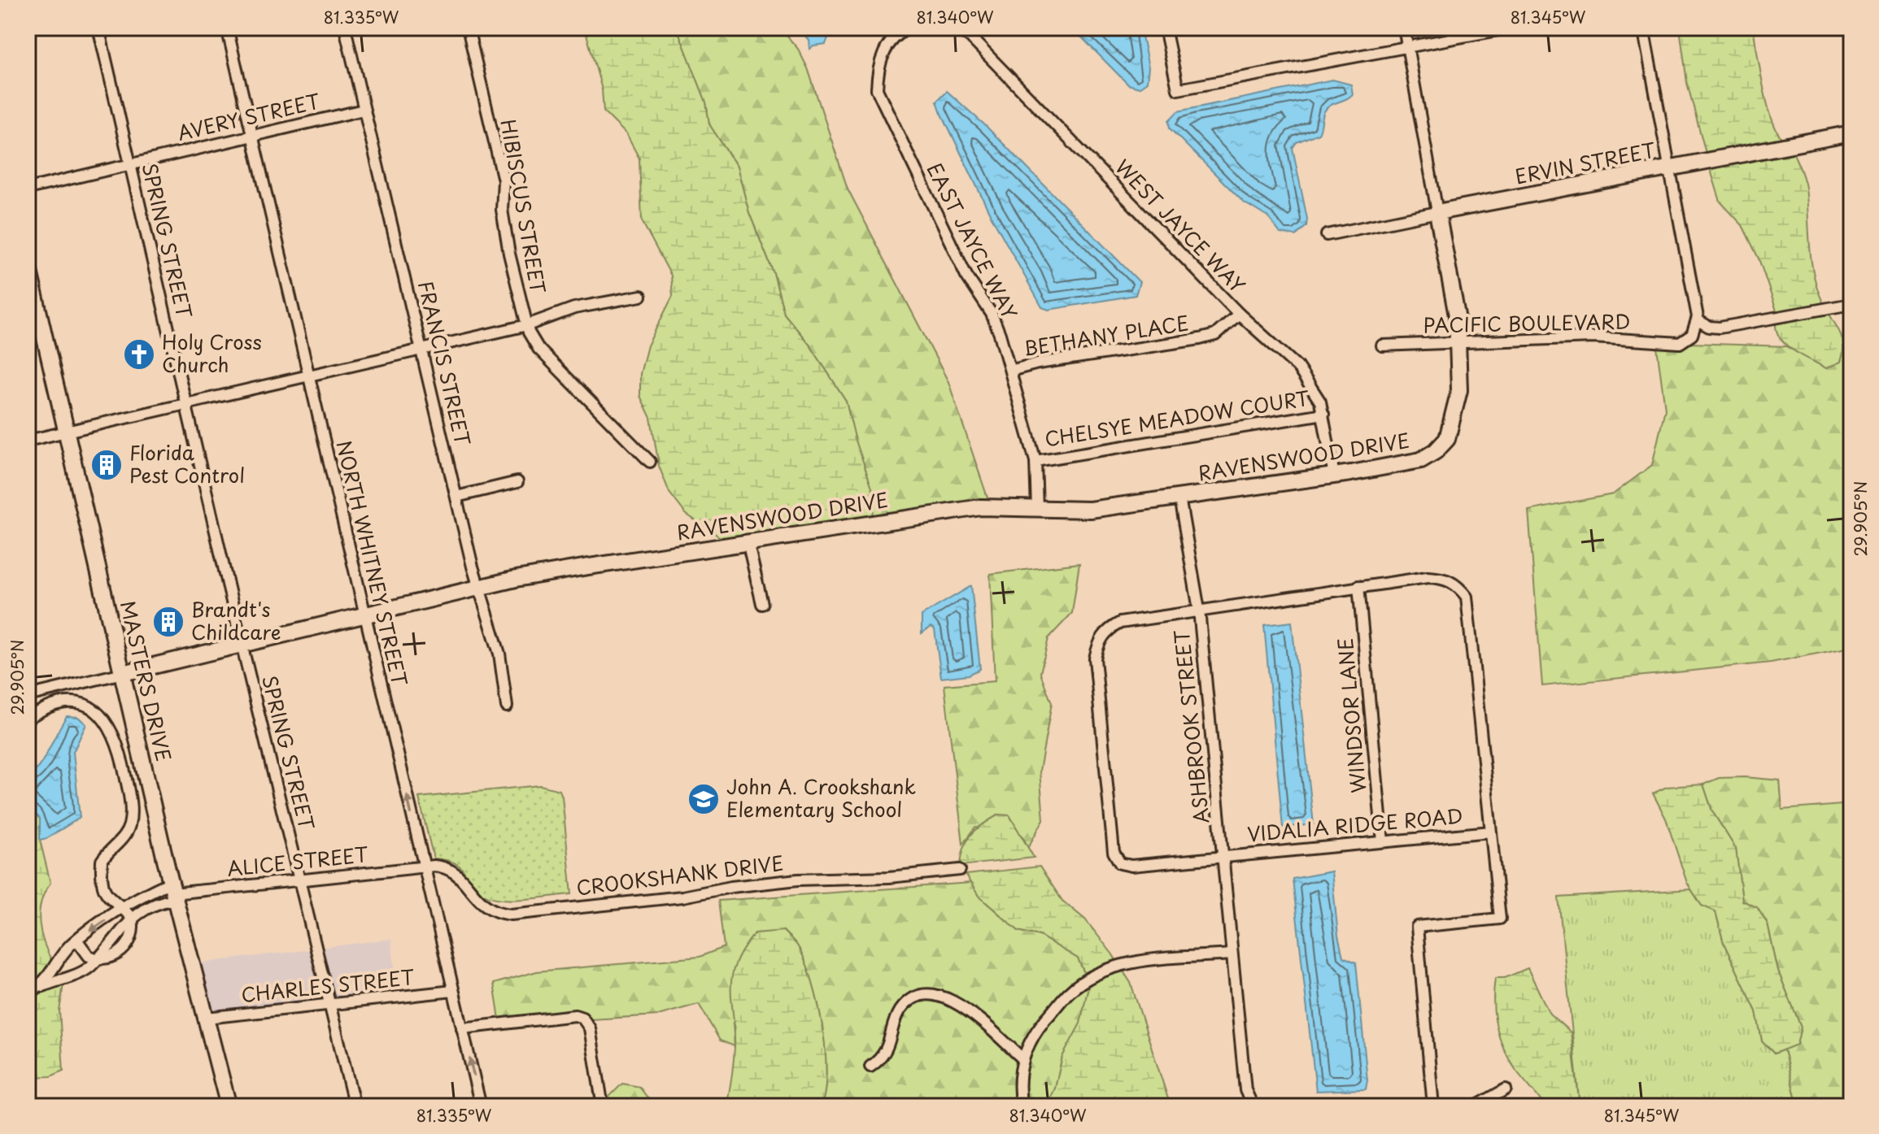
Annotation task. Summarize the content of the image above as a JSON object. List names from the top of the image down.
{
  "streets": {
    "street": [
      "AVERY STREET",
      "ERVIN STREET",
      "HIBISCUS STREET",
      "WEST JAYCE WAY",
      "SPRING STREET",
      "EAST JAYCE WAY",
      "PACIFIC BOULEVARD",
      "BETHANY PLACE",
      "FRANCIS STREET",
      "CHELSYE MEADOW COURT",
      "RAVENSWOOD DRIVE",
      "NORTH WHITNEY STREET",
      "MASTERS DRIVE",
      "WINDSOR LANE",
      "ASHBROOK STREET",
      "VIDALIA RIDGE ROAD",
      "ALICE STREET",
      "CROOKSHANK DRIVE",
      "CHARLES STREET"
    ]
  },
  "crossings": [
    ["AVERY STREET", "SPRING STREET"],
    ["AVERY STREET", "FRANCIS STREET"],
    ["AVERY STREET", "NORTH WHITNEY STREET"],
    ["ERVIN STREET", "RAVENSWOOD DRIVE"],
    ["WEST JAYCE WAY", "BETHANY PLACE"],
    ["WEST JAYCE WAY", "CHELSYE MEADOW COURT"],
    ["WEST JAYCE WAY", "RAVENSWOOD DRIVE"],
    ["SPRING STREET", "RAVENSWOOD DRIVE"],
    ["SPRING STREET", "ALICE STREET"],
    ["SPRING STREET", "CHARLES STREET"],
    ["EAST JAYCE WAY", "BETHANY PLACE"],
    ["EAST JAYCE WAY", "CHELSYE MEADOW COURT"],
    ["EAST JAYCE WAY", "RAVENSWOOD DRIVE"],
    ["PACIFIC BOULEVARD", "RAVENSWOOD DRIVE"],
    ["FRANCIS STREET", "RAVENSWOOD DRIVE"],
    ["RAVENSWOOD DRIVE", "NORTH WHITNEY STREET"],
    ["RAVENSWOOD DRIVE", "MASTERS DRIVE"],
    ["RAVENSWOOD DRIVE", "ASHBROOK STREET"],
    ["NORTH WHITNEY STREET", "ALICE STREET"],
    ["NORTH WHITNEY STREET", "CROOKSHANK DRIVE"],
    ["NORTH WHITNEY STREET", "CHARLES STREET"],
    ["MASTERS DRIVE", "ALICE STREET"],
    ["MASTERS DRIVE", "CHARLES STREET"],
    ["WINDSOR LANE", "VIDALIA RIDGE ROAD"],
    ["ASHBROOK STREET", "VIDALIA RIDGE ROAD"],
    ["ALICE STREET", "CROOKSHANK DRIVE"]
  ],
  "places": {
    "church": ["Holy Cross Church"],
    "building": ["Florida Pest Control", "Brandt's Childcare"],
    "school or university": ["John A. Crookshank Elementary School"]
  },
  "coordinates": [
    "81.335°W",
    "81.340°W",
    "81.345°W",
    "29.905°N"
  ]
}
